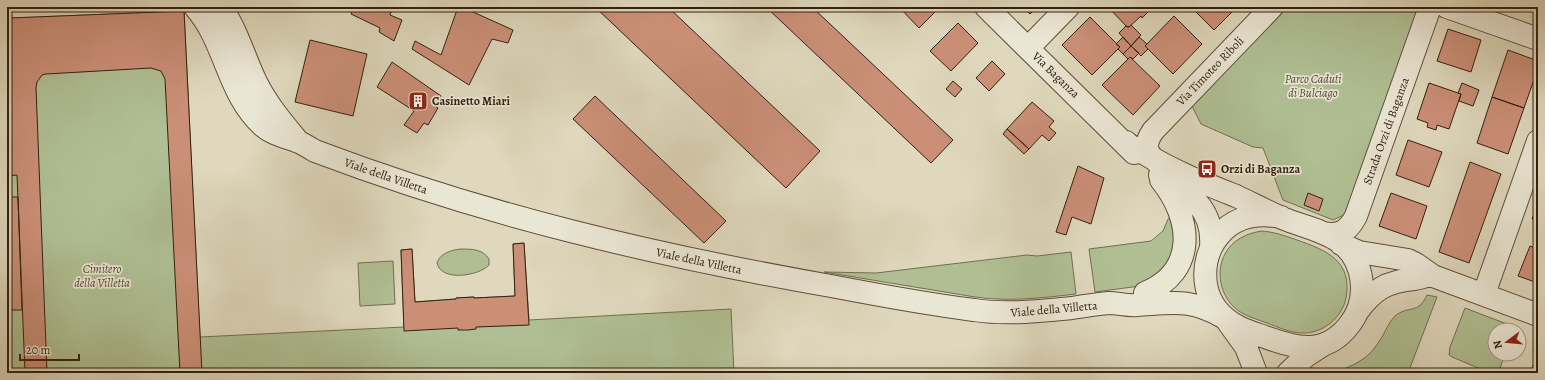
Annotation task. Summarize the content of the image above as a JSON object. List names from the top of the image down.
{
  "streets": {
    "street": [
      "Via Timoteo Riboli",
      "Via Baganza",
      "Strada Orzi di Baganza",
      "Viale della Villetta"
    ]
  },
  "crossings": [
    ["Via Timoteo Riboli", "Via Baganza"],
    ["Via Baganza", "Strada Orzi di Baganza"],
    ["Via Baganza", "Viale della Villetta"]
  ],
  "parks": ["Parco Caduti di Bulciago", "Cimitero della Villetta"],
  "places": {
    "building": ["Casinetto Miari"],
    "bus stop": ["Orzi di Baganza"]
  },
  "scale_bar": "20 m",
  "north": "left"
}
